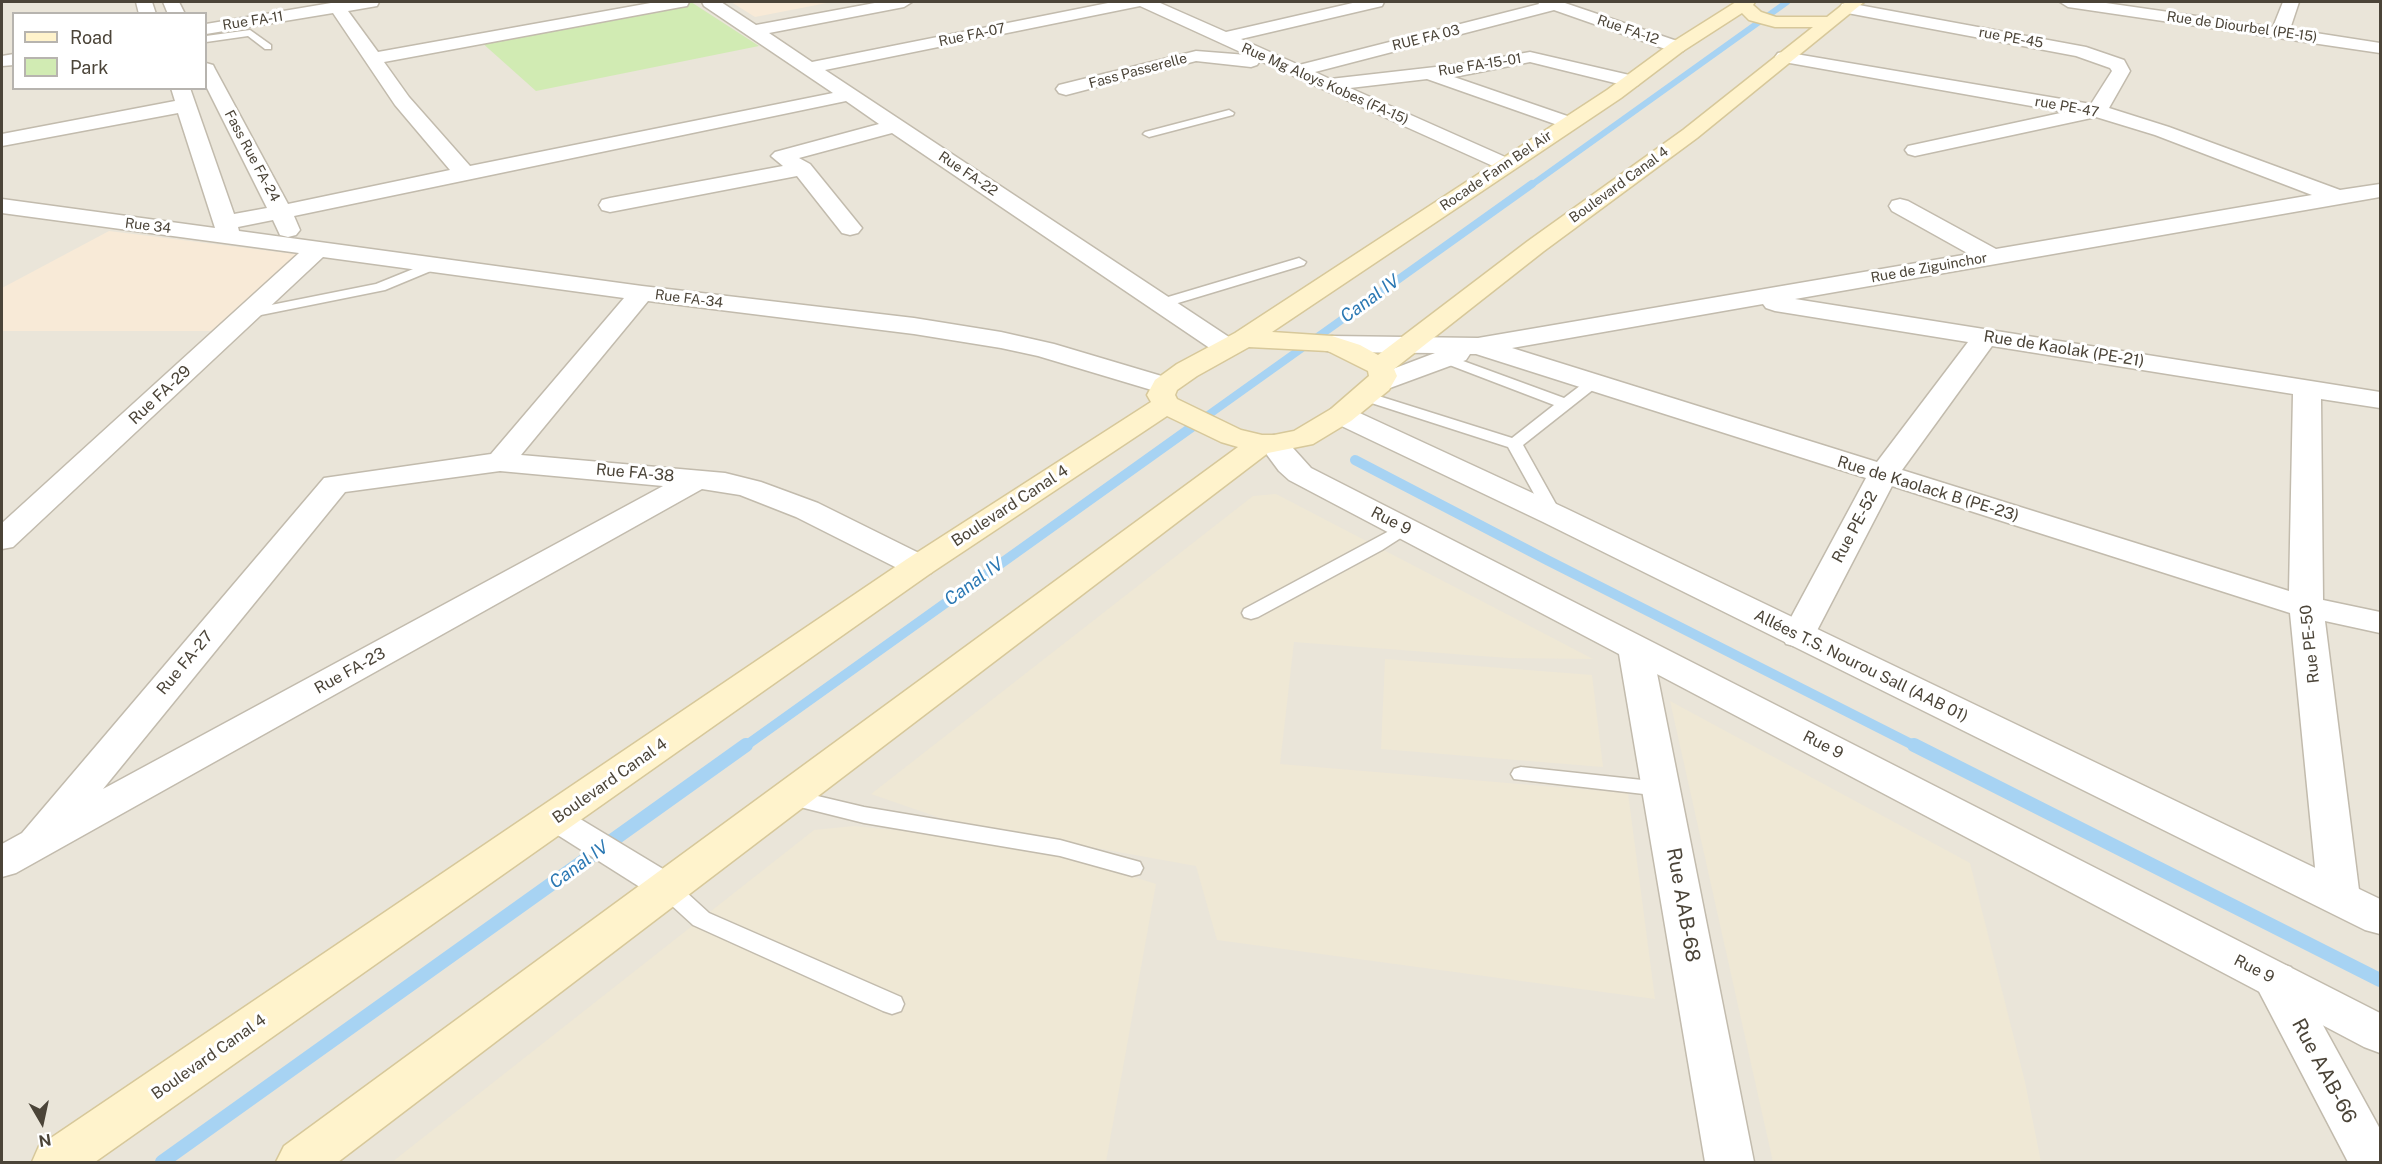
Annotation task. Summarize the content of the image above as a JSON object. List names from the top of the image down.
{
  "streets": {
    "main road": ["Rocade Fann Bel Air", "Boulevard Canal 4"],
    "street": [
      "Rue FA-11",
      "Rue de Diourbel (PE-15)",
      "Rue FA-12",
      "Rue FA-07",
      "RUE FA 03",
      "rue PE-45",
      "Rue FA-15-01",
      "Fass Passerelle",
      "Rue Mg Aloys Kobes (FA-15)",
      "rue PE-47",
      "Fass Rue FA-24",
      "Rue FA-22",
      "Rue 34",
      "Rue de Ziguinchor",
      "Rue FA-34",
      "Rue de Kaolak (PE-21)",
      "Rue FA-29",
      "Rue FA-38",
      "Rue de Kaolack B (PE-23)",
      "Rue 9",
      "Rue PE-52",
      "Rue PE-50",
      "Rue FA-27",
      "Allées T.S. Nourou Sall (AAB 01)",
      "Rue FA-23",
      "Rue AAB-68",
      "Rue AAB-66"
    ]
  },
  "crossings": [
    ["Rue FA-12", "RUE FA 03"],
    ["Rue FA-12", "Rocade Fann Bel Air"],
    ["Rue FA-07", "Rue FA-22"],
    ["RUE FA 03", "Fass Passerelle"],
    ["RUE FA 03", "Rue Mg Aloys Kobes (FA-15)"],
    ["rue PE-45", "rue PE-47"],
    ["rue PE-45", "Boulevard Canal 4"],
    ["Rue FA-15-01", "Rue Mg Aloys Kobes (FA-15)"],
    ["Rue FA-15-01", "Rocade Fann Bel Air"],
    ["Fass Passerelle", "Rue Mg Aloys Kobes (FA-15)"],
    ["Rue Mg Aloys Kobes (FA-15)", "Rocade Fann Bel Air"],
    ["rue PE-47", "Boulevard Canal 4"],
    ["rue PE-47", "Rue de Ziguinchor"],
    ["Fass Rue FA-24", "Rue 34"],
    ["Fass Rue FA-24", "Rue FA-34"],
    ["Fass Rue FA-24", "Rue FA-29"],
    ["Rocade Fann Bel Air", "Rue FA-22"],
    ["Rocade Fann Bel Air", "Boulevard Canal 4"],
    ["Rocade Fann Bel Air", "Rue FA-34"],
    ["Boulevard Canal 4", "Rue FA-34"],
    ["Boulevard Canal 4", "Rue FA-38"],
    ["Boulevard Canal 4", "Rue 9"],
    ["Boulevard Canal 4", "Allées T.S. Nourou Sall (AAB 01)"],
    ["Rue 34", "Rue FA-34"],
    ["Rue 34", "Rue FA-29"],
    ["Rue de Ziguinchor", "Rue de Kaolak (PE-21)"],
    ["Rue de Ziguinchor", "Rue de Kaolack B (PE-23)"],
    ["Rue FA-34", "Rue FA-29"],
    ["Rue de Kaolak (PE-21)", "Rue PE-52"],
    ["Rue de Kaolak (PE-21)", "Rue PE-50"],
    ["Rue FA-38", "Rue FA-27"],
    ["Rue FA-38", "Rue FA-23"],
    ["Rue de Kaolack B (PE-23)", "Rue PE-52"],
    ["Rue de Kaolack B (PE-23)", "Rue PE-50"],
    ["Rue 9", "Rue AAB-68"],
    ["Rue 9", "Rue AAB-66"],
    ["Rue PE-52", "Allées T.S. Nourou Sall (AAB 01)"],
    ["Rue PE-50", "Allées T.S. Nourou Sall (AAB 01)"],
    ["Rue FA-27", "Rue FA-23"]
  ],
  "water": ["Canal IV"],
  "legend": ["Road", "Park"],
  "north": "bottom"
}
